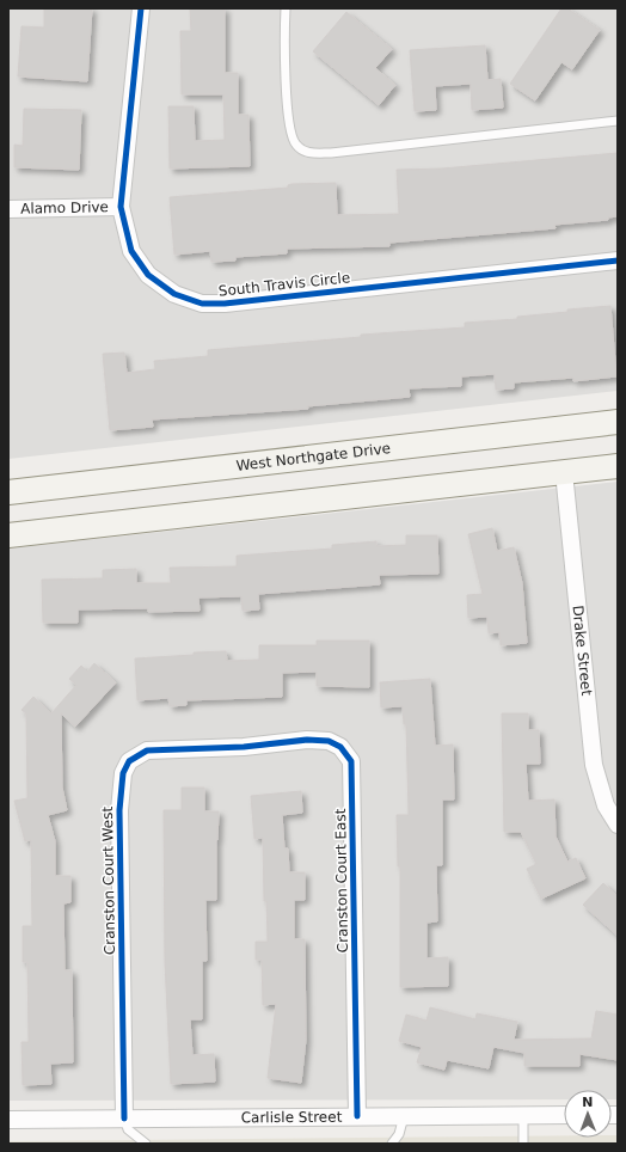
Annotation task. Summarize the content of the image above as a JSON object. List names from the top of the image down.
{
  "streets": {
    "main road": ["West Northgate Drive"],
    "street": [
      "Alamo Drive",
      "South Travis Circle",
      "Drake Street",
      "Cranston Court West",
      "Cranston Court East",
      "Carlisle Street"
    ]
  },
  "crossings": [
    ["Alamo Drive", "South Travis Circle"],
    ["Cranston Court West", "Cranston Court East"],
    ["Cranston Court West", "Carlisle Street"],
    ["Cranston Court East", "Carlisle Street"]
  ],
  "north": "top"
}
